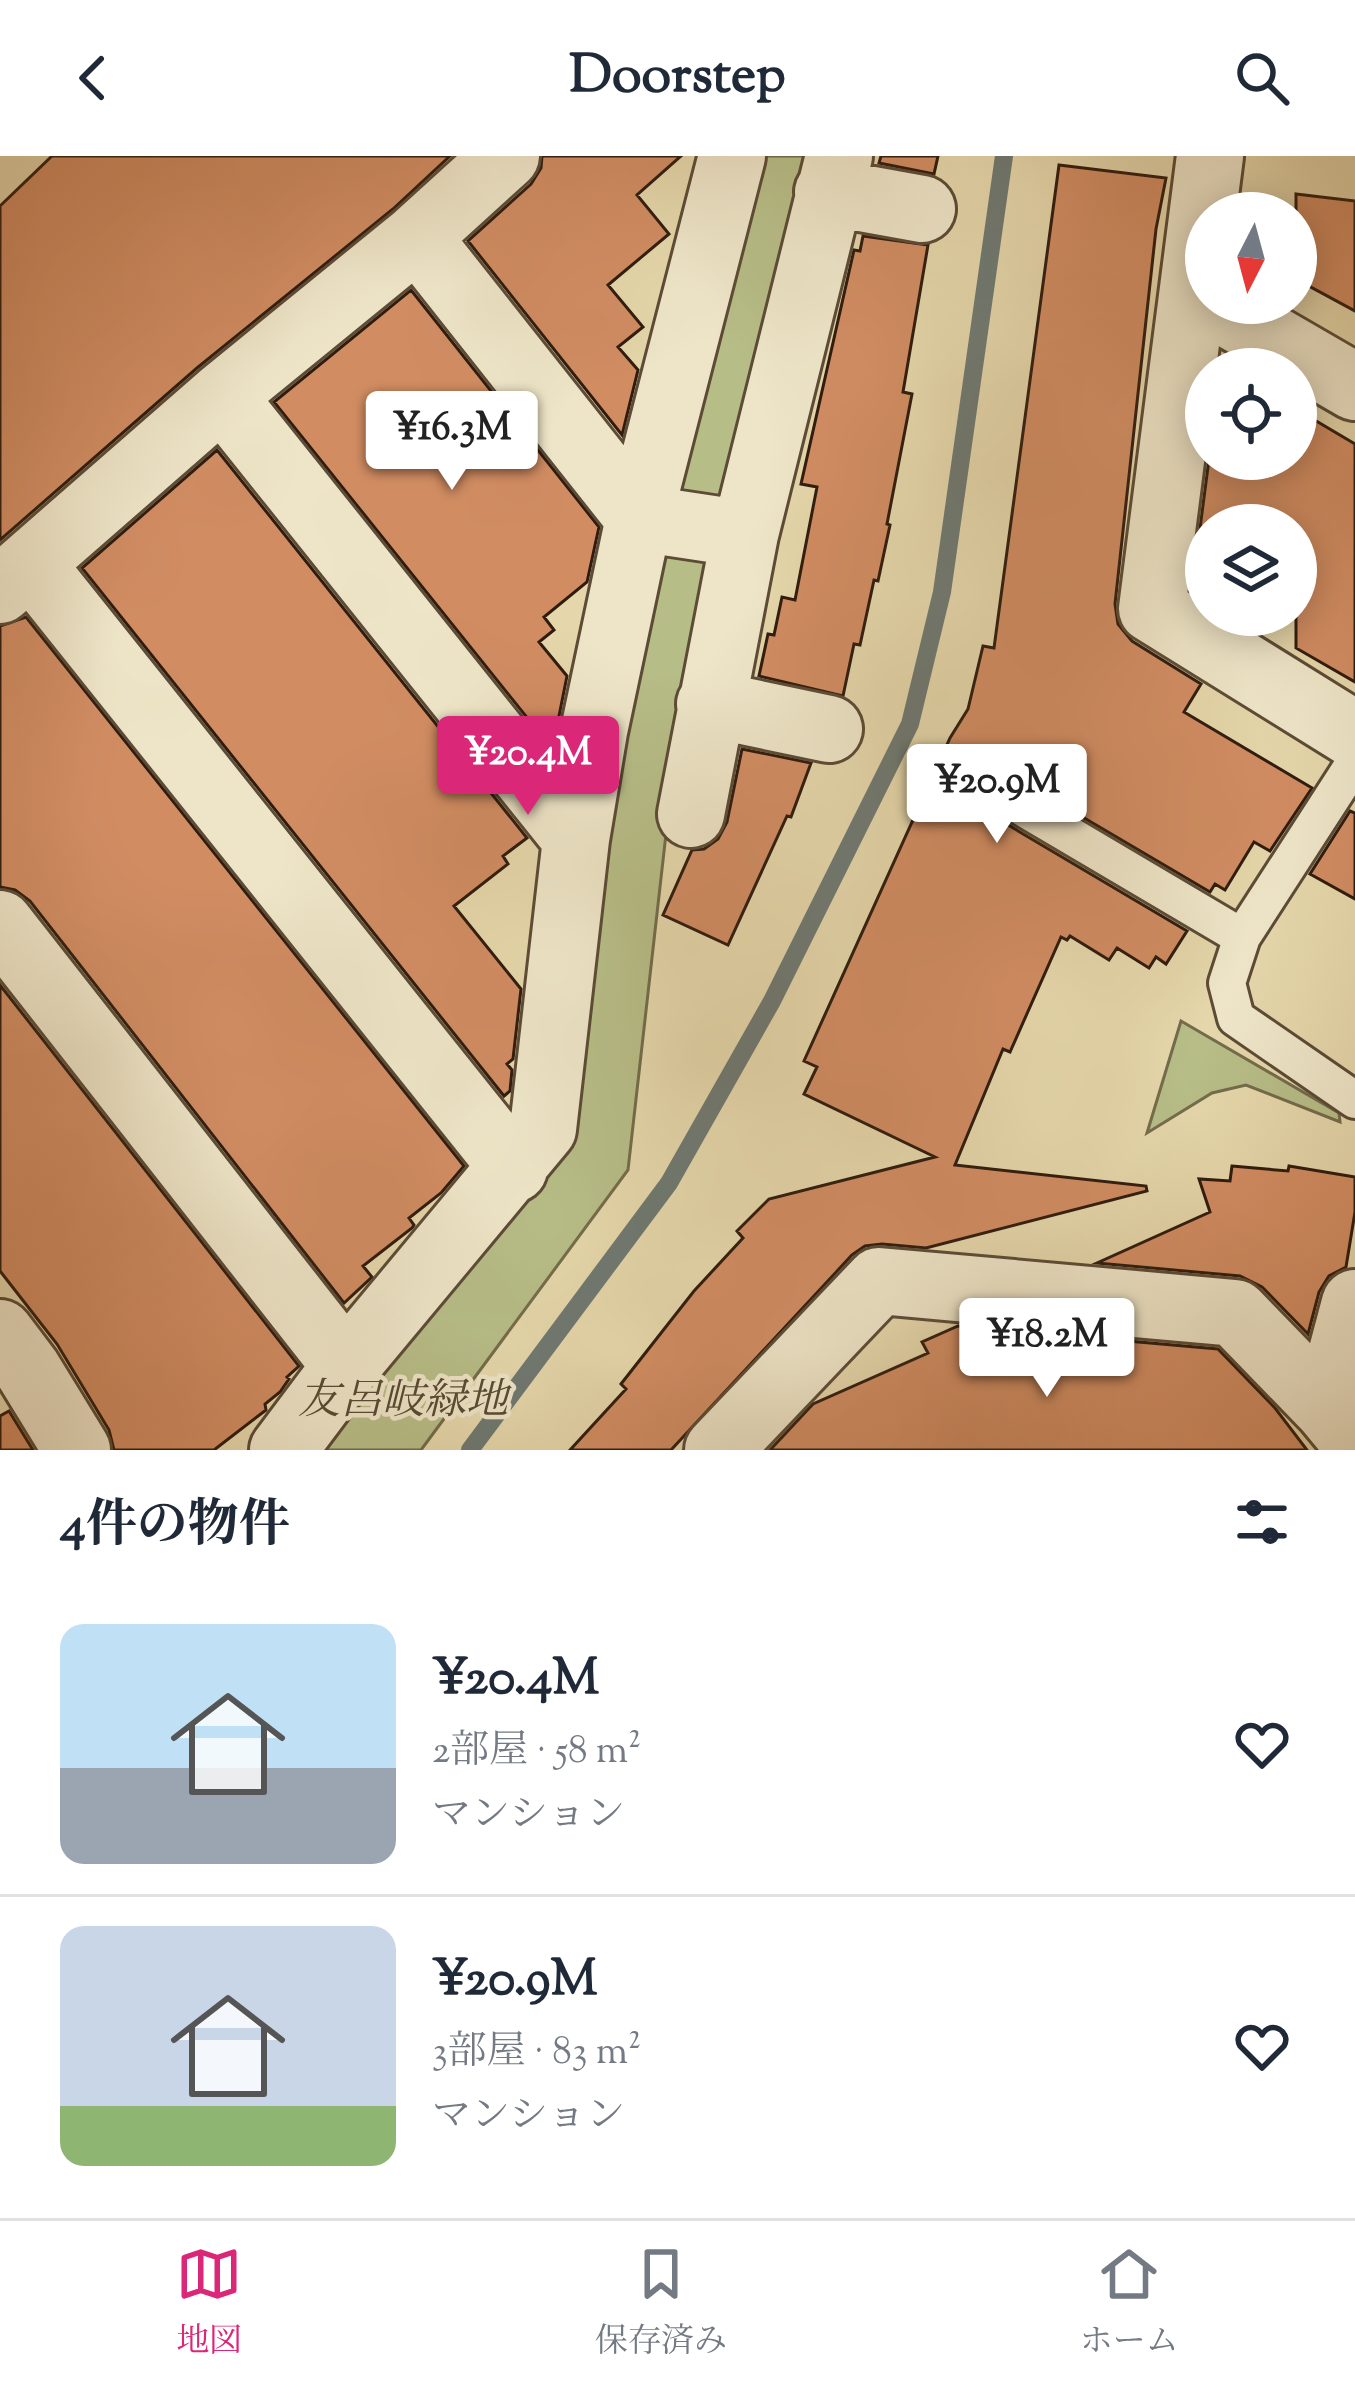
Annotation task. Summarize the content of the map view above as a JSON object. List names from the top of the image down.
{
  "parks": ["友呂岐緑地"],
  "north": "bottom",
  "page": {
    "header": "Doorstep",
    "price": [
      "¥16.3M",
      "¥20.4M",
      "¥20.9M",
      "¥18.2M"
    ],
    "heading": "4件の物件",
    "list": [
      {
        "name": "¥20.4M",
        "note": "2部屋 · 58 m² · マンション"
      },
      {
        "name": "¥20.9M",
        "note": "3部屋 · 83 m² · マンション"
      }
    ],
    "tabs": ["地図", "保存済み", "ホーム"]
  }
}
